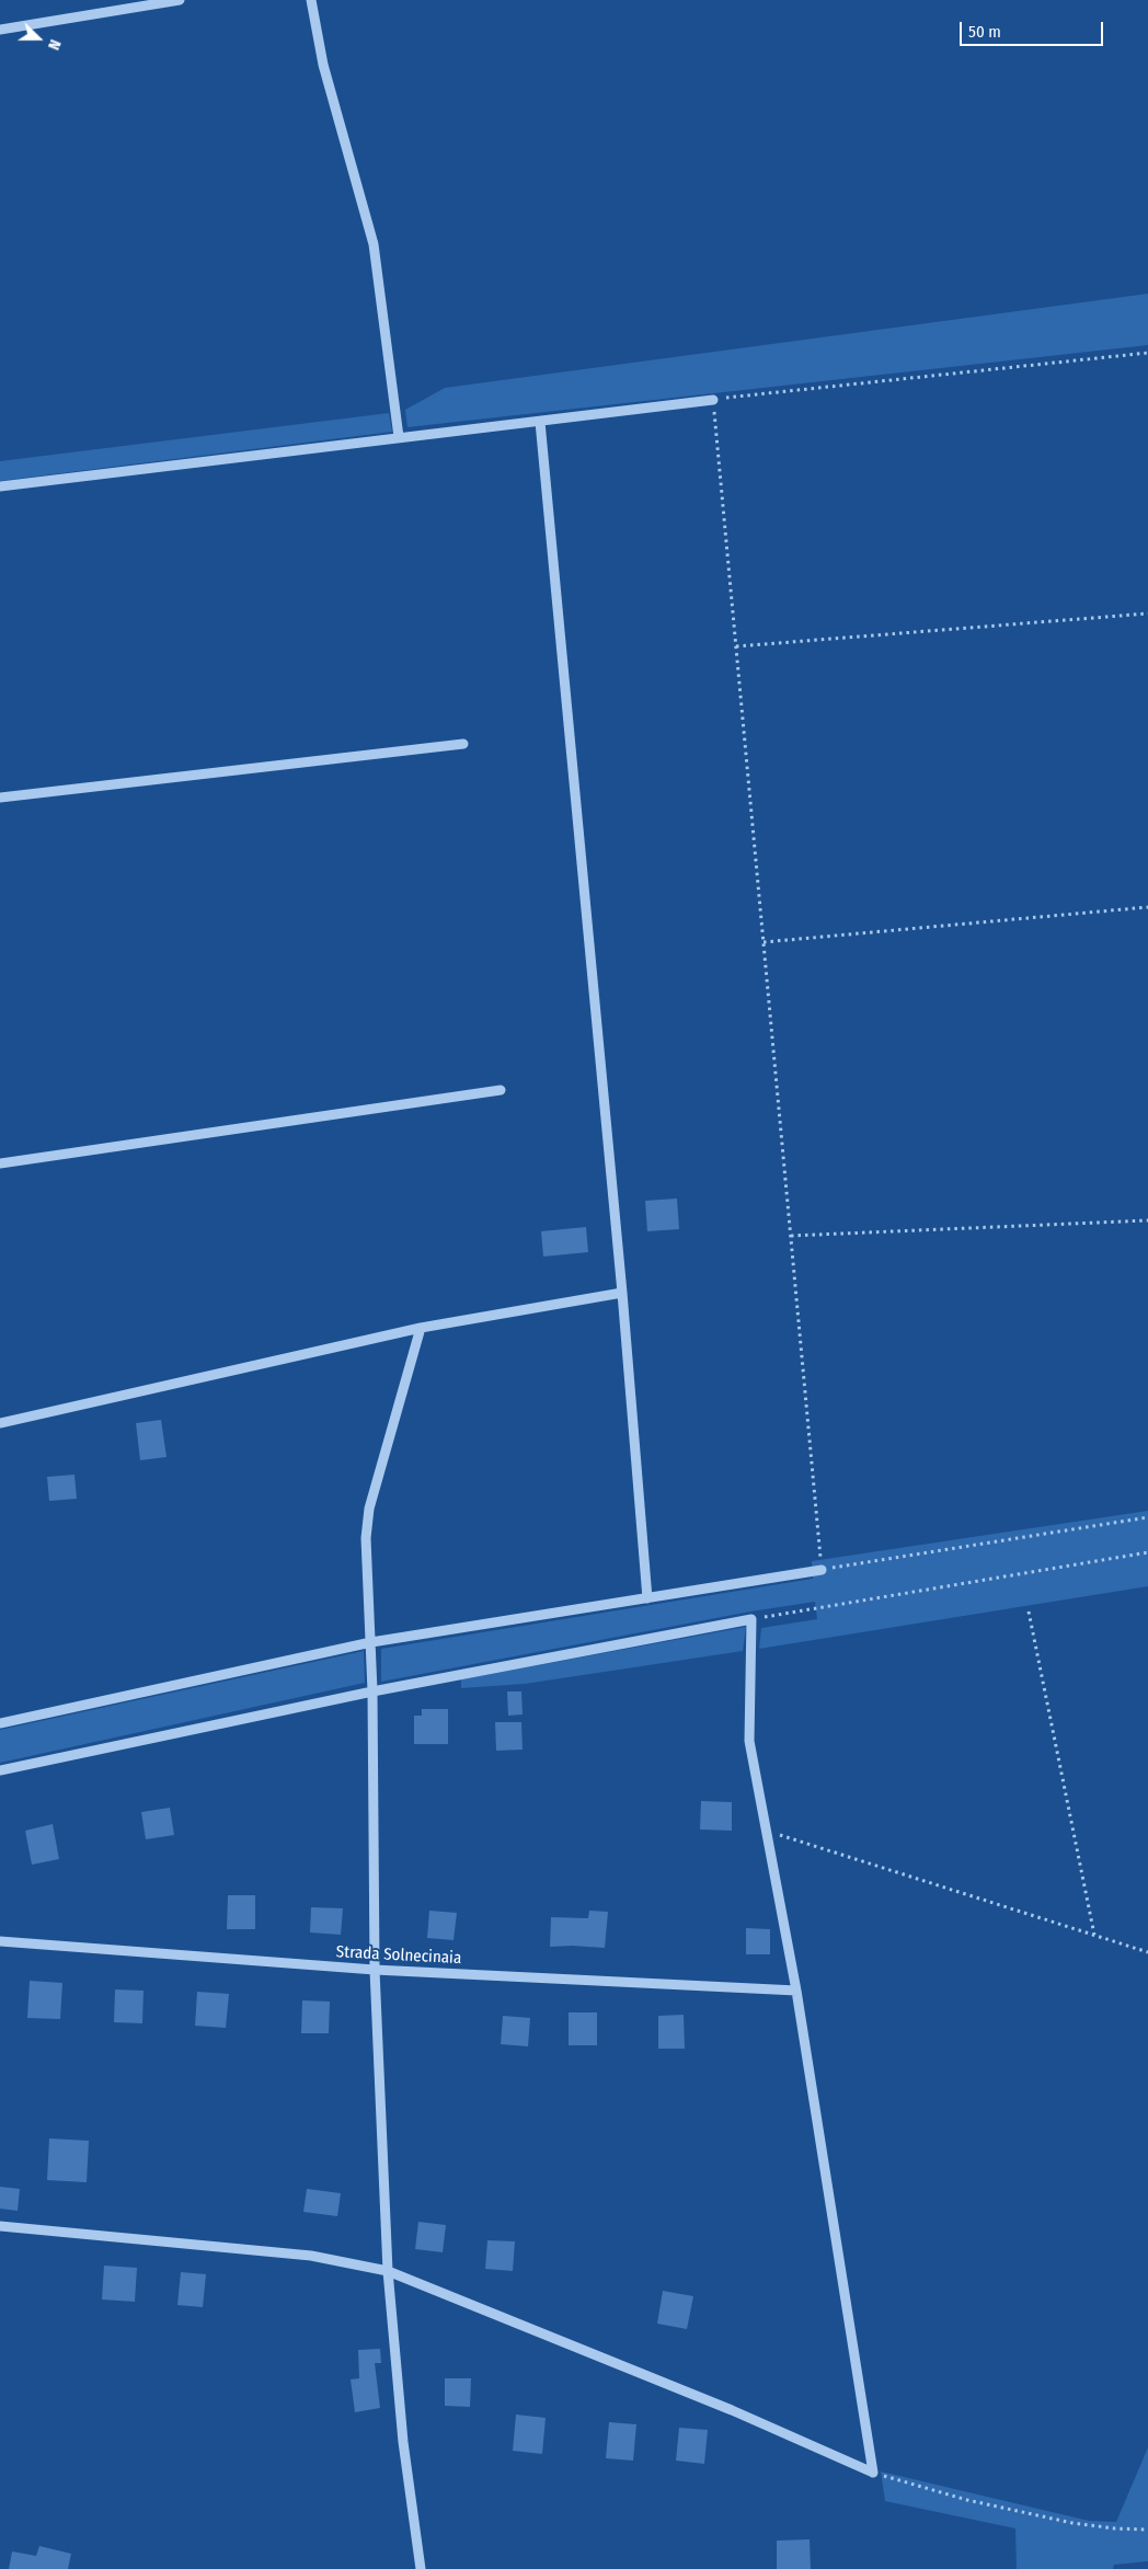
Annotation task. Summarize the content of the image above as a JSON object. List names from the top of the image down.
{
  "streets": {
    "street": ["Strada Solnecinaia"]
  },
  "scale_bar": "50 m",
  "north": "right"
}
